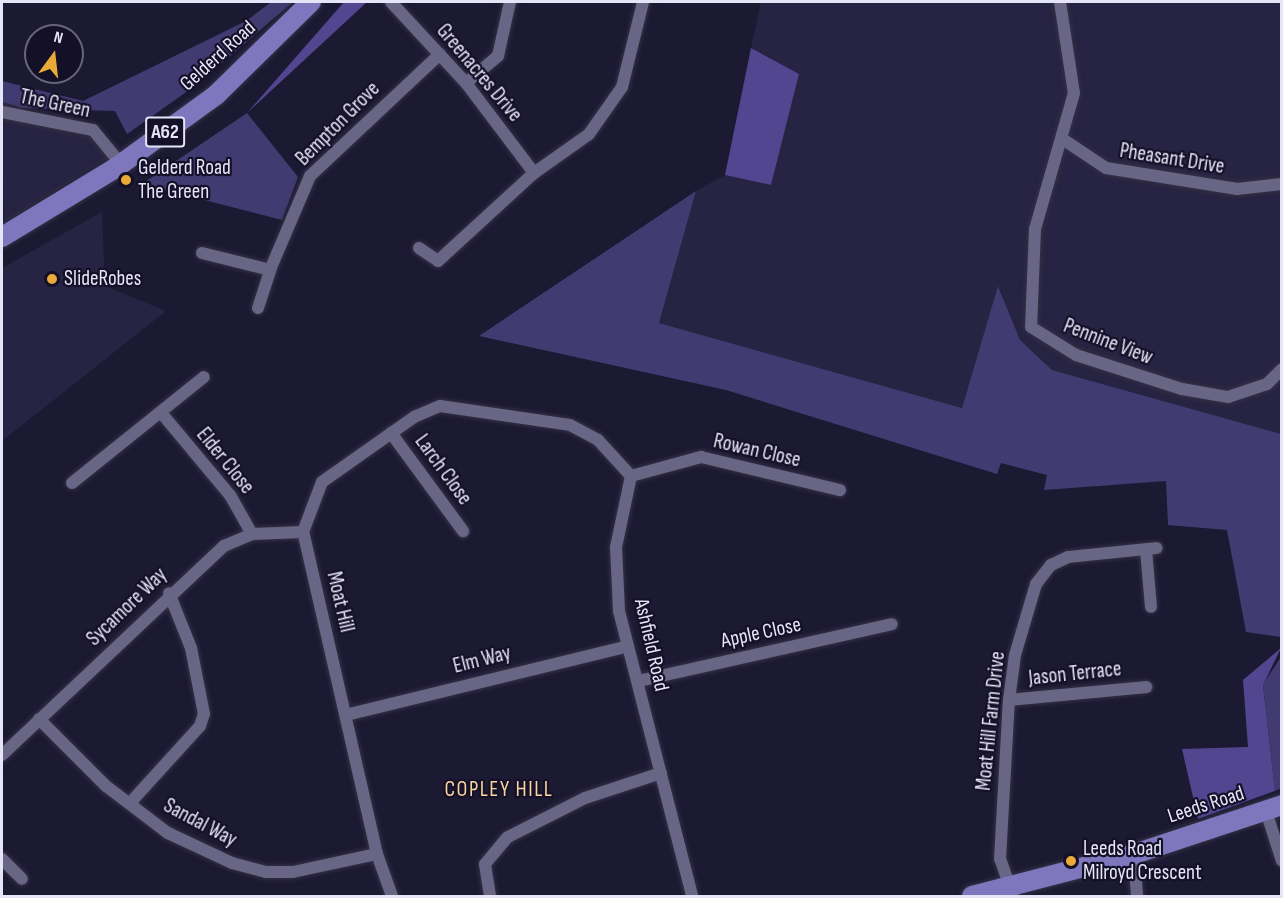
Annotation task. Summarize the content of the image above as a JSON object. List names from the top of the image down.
{
  "streets": {
    "main road": ["Gelderd Road", "A62", "Leeds Road"],
    "street": [
      "Greenacres Drive",
      "The Green",
      "Bempton Grove",
      "Pheasant Drive",
      "Pennine View",
      "Rowan Close",
      "Elder Close",
      "Larch Close",
      "Moat Hill",
      "Sycamore Way",
      "Apple Close",
      "Ashfield Road",
      "Elm Way",
      "Jason Terrace",
      "Moat Hill Farm Drive",
      "Sandal Way"
    ]
  },
  "crossings": [
    ["Gelderd Road", "The Green"],
    ["Greenacres Drive", "Bempton Grove"],
    ["Pheasant Drive", "Pennine View"],
    ["Rowan Close", "Ashfield Road"],
    ["Elder Close", "Sycamore Way"],
    ["Moat Hill", "Sycamore Way"],
    ["Moat Hill", "Elm Way"],
    ["Moat Hill", "Sandal Way"],
    ["Sycamore Way", "Sandal Way"],
    ["Apple Close", "Ashfield Road"],
    ["Ashfield Road", "Elm Way"],
    ["Jason Terrace", "Moat Hill Farm Drive"],
    ["Moat Hill Farm Drive", "Leeds Road"]
  ],
  "districts": ["COPLEY HILL"],
  "places": ["Gelderd Road The Green", "SlideRobes", "Leeds Road Milroyd Crescent"],
  "north": "top"
}
